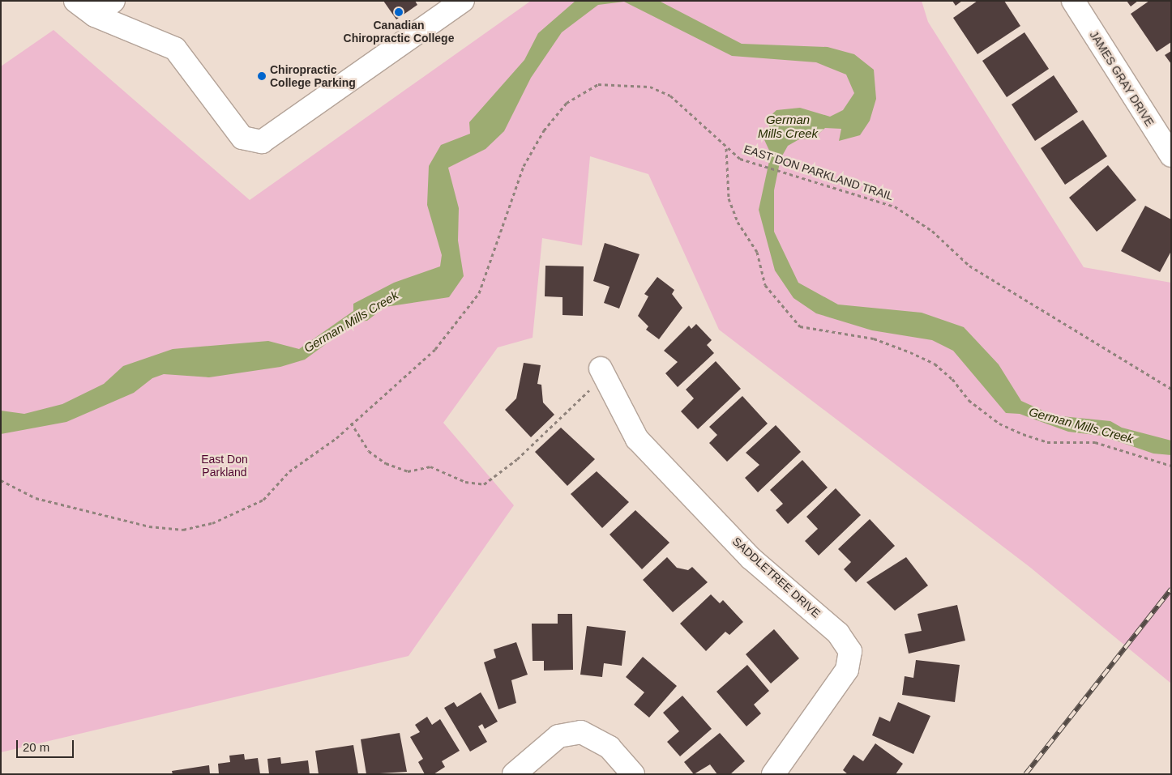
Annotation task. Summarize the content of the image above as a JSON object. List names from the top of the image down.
{
  "streets": {
    "street": ["JAMES GRAY DRIVE", "SADDLETREE DRIVE"],
    "path": ["EAST DON PARKLAND TRAIL"]
  },
  "water": ["German Mills Creek"],
  "parks": ["East Don Parkland"],
  "places": ["Canadian Chiropractic College", "Chiropractic College Parking"],
  "scale_bar": "20 m"
}
